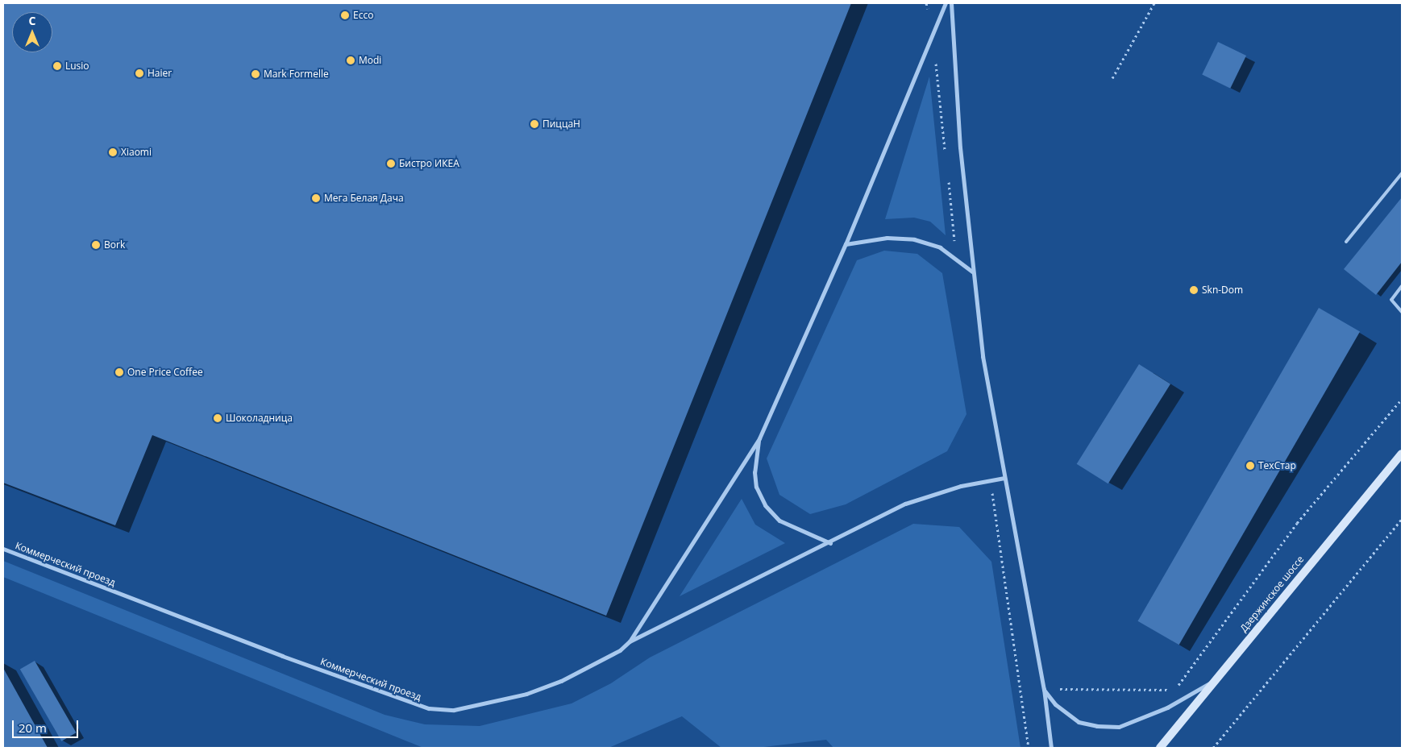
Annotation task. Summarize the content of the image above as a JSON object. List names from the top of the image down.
{
  "streets": {
    "main road": ["Дзержинское шоссе"],
    "street": ["Коммерческий проезд"]
  },
  "places": [
    "Ecco",
    "Modi",
    "Lusio",
    "Haier",
    "Mark Formelle",
    "ПиццаН",
    "Xiaomi",
    "Бистро ИКЕА",
    "Мега Белая Дача",
    "Bork",
    "Skn-Dom",
    "One Price Coffee",
    "Шоколадница",
    "ТехСтар"
  ],
  "scale_bar": "20 m",
  "north": "top"
}
